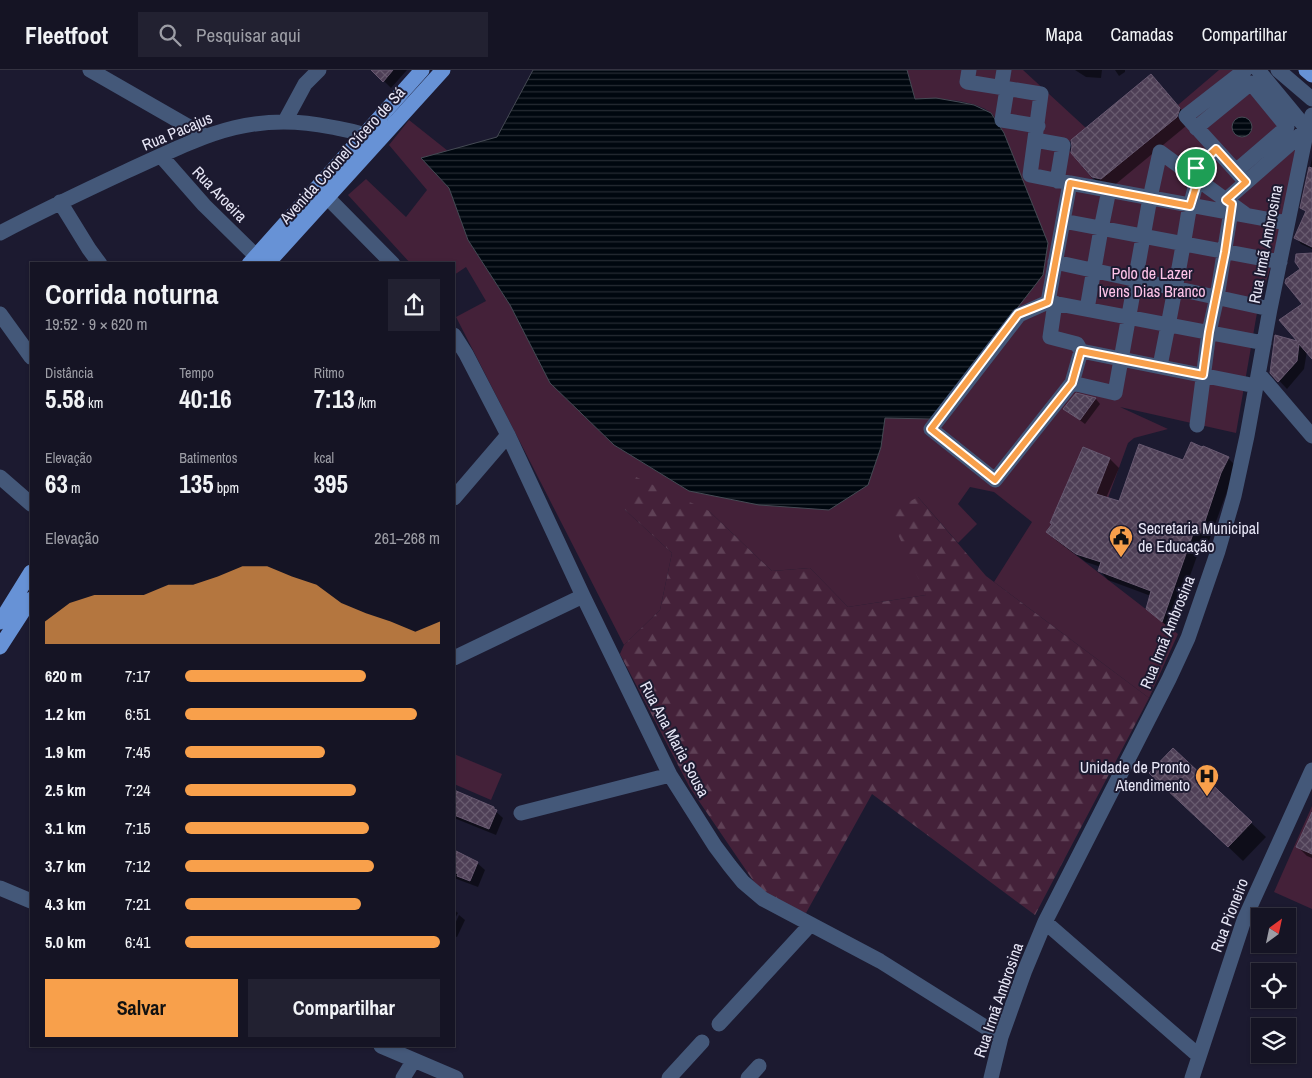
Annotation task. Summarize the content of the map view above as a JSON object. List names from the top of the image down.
{
  "streets": {
    "main road": ["Avenida Coronel Cícero de Sá"],
    "street": [
      "Rua Pacajus",
      "Rua Aroeira",
      "Rua Irmã Ambrosina",
      "Rua Ana Maria Sousa",
      "Rua Pioneiro"
    ]
  },
  "crossings": [
    ["Rua Pacajus", "Avenida Coronel Cícero de Sá"],
    ["Rua Pacajus", "Rua Aroeira"],
    ["Avenida Coronel Cícero de Sá", "Rua Aroeira"],
    ["Rua Irmã Ambrosina", "Rua Ana Maria Sousa"]
  ],
  "parks": ["Polo de Lazer Ivens Dias Branco"],
  "places": {
    "public building": ["Secretaria Municipal de Educação"],
    "hospital": ["Unidade de Pronto Atendimento"]
  },
  "north": "top right",
  "page": {
    "header": "Fleetfoot",
    "search": "Pesquisar aqui",
    "nav": ["Mapa", "Camadas", "Compartilhar"],
    "heading": ["Corrida noturna", "19:52 · 9 × 620 m"],
    "stats": [
      ["Distância", "5.58 km"],
      ["Tempo", "40:16"],
      ["Ritmo", "7:13 /km"],
      ["Elevação", "63 m"],
      ["Batimentos", "135 bpm"],
      ["kcal", "395"]
    ],
    "chart": ["Elevação", "261–268 m"],
    "list": [
      {
        "name": "620 m",
        "note": "7:17"
      },
      {
        "name": "1.2 km",
        "note": "6:51"
      },
      {
        "name": "1.9 km",
        "note": "7:45"
      },
      {
        "name": "2.5 km",
        "note": "7:24"
      },
      {
        "name": "3.1 km",
        "note": "7:15"
      },
      {
        "name": "3.7 km",
        "note": "7:12"
      },
      {
        "name": "4.3 km",
        "note": "7:21"
      },
      {
        "name": "5.0 km",
        "note": "6:41"
      }
    ],
    "buttons": ["Salvar", "Compartilhar"]
  }
}
